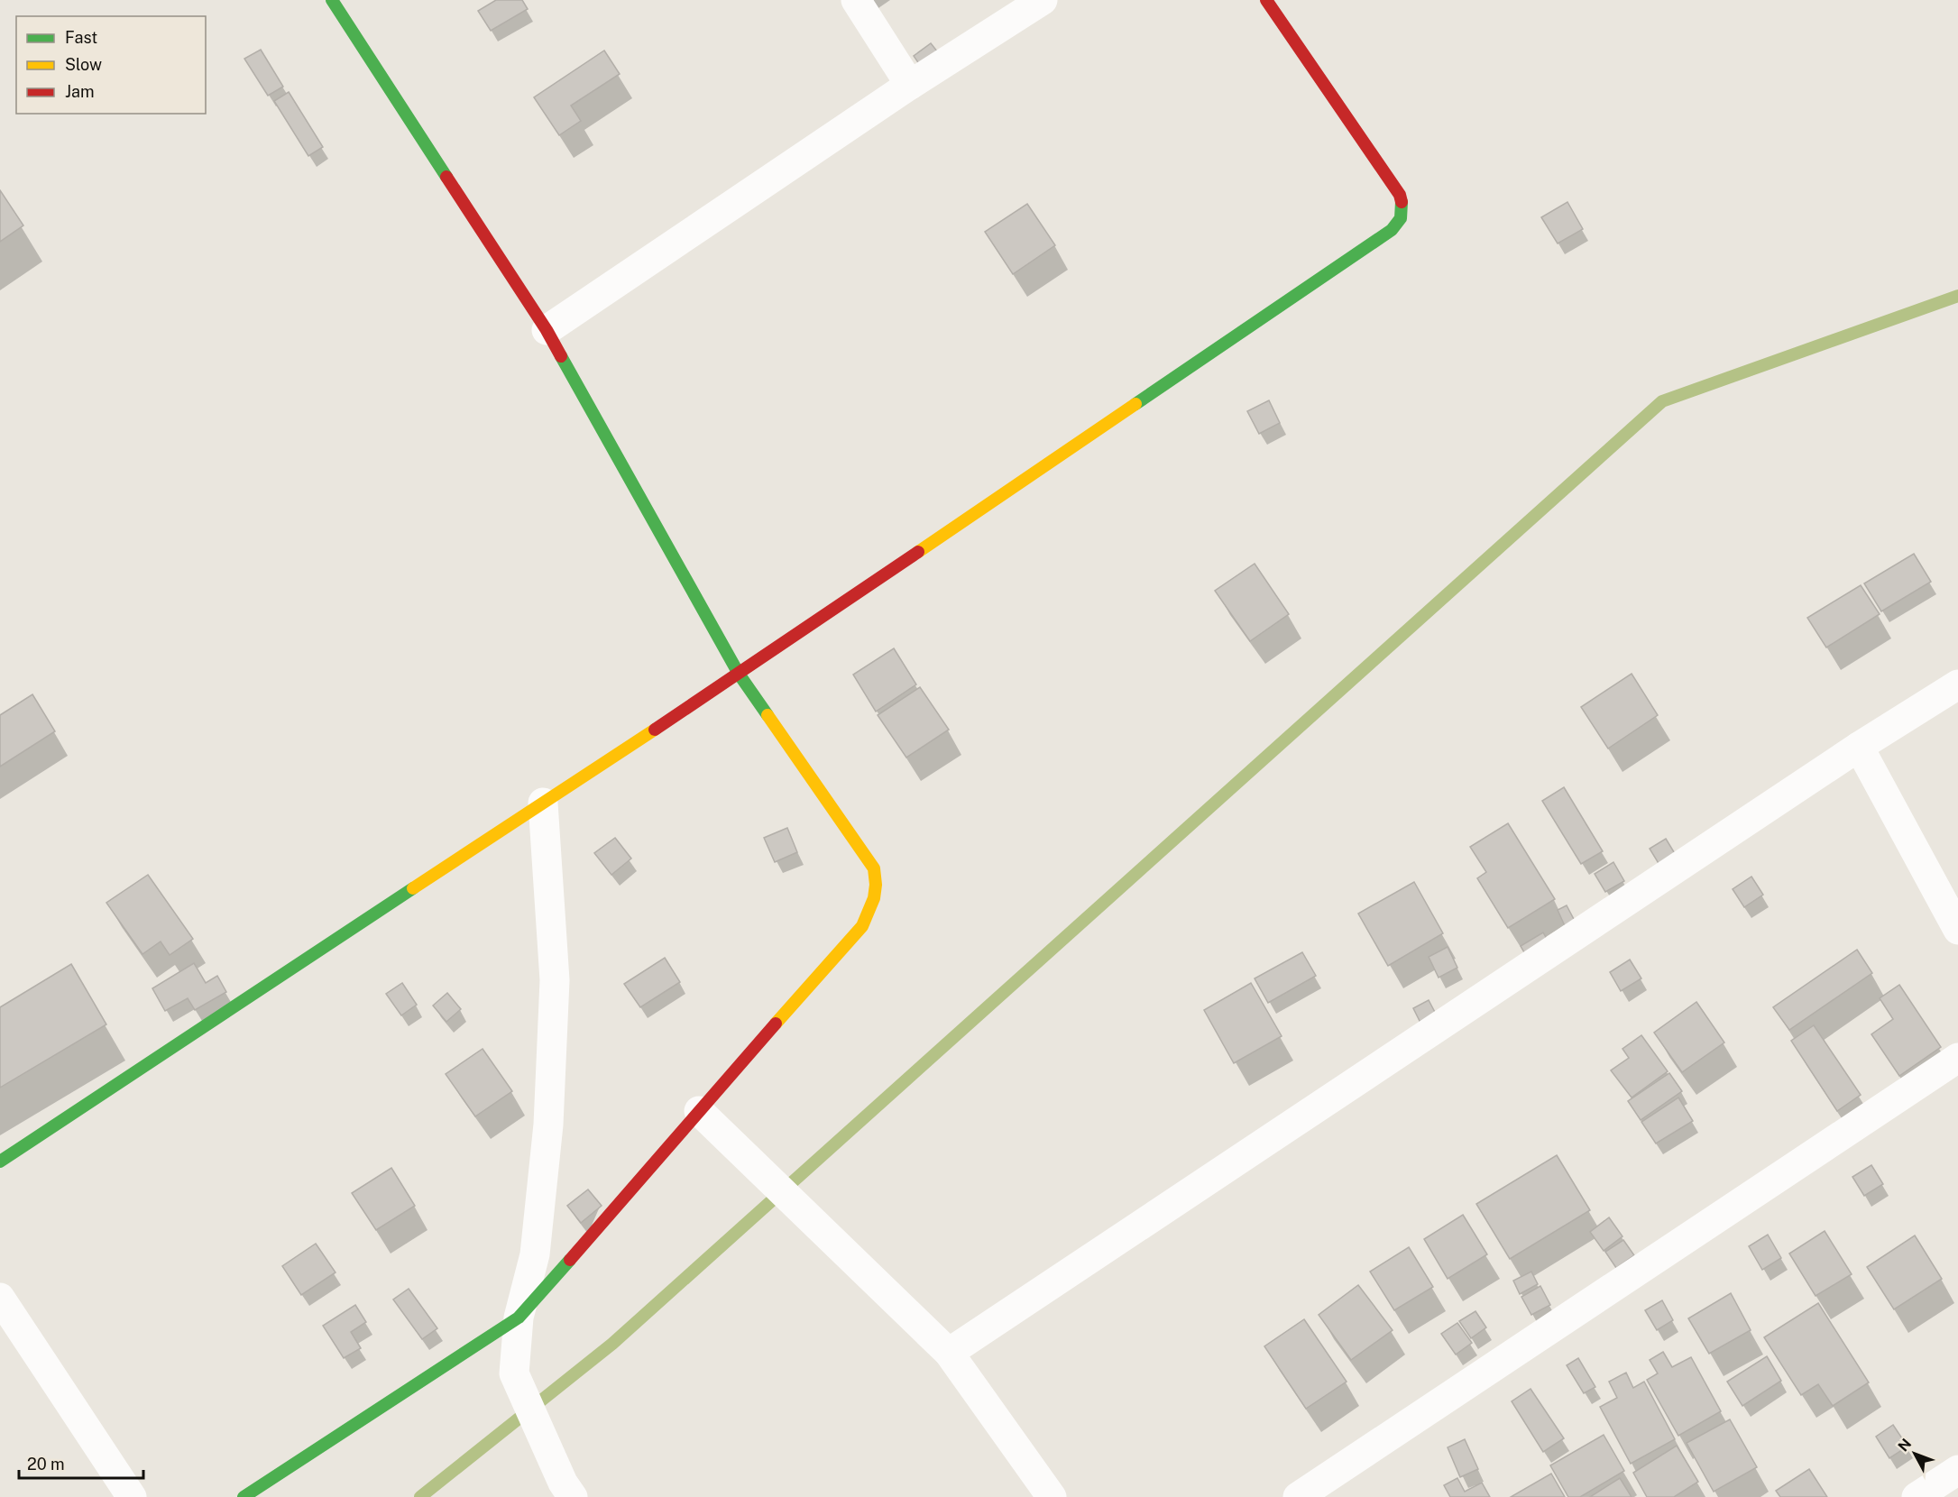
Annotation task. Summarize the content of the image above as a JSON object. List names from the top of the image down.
{
  "legend": ["Fast", "Slow", "Jam"],
  "scale_bar": "20 m",
  "north": "top left"
}
